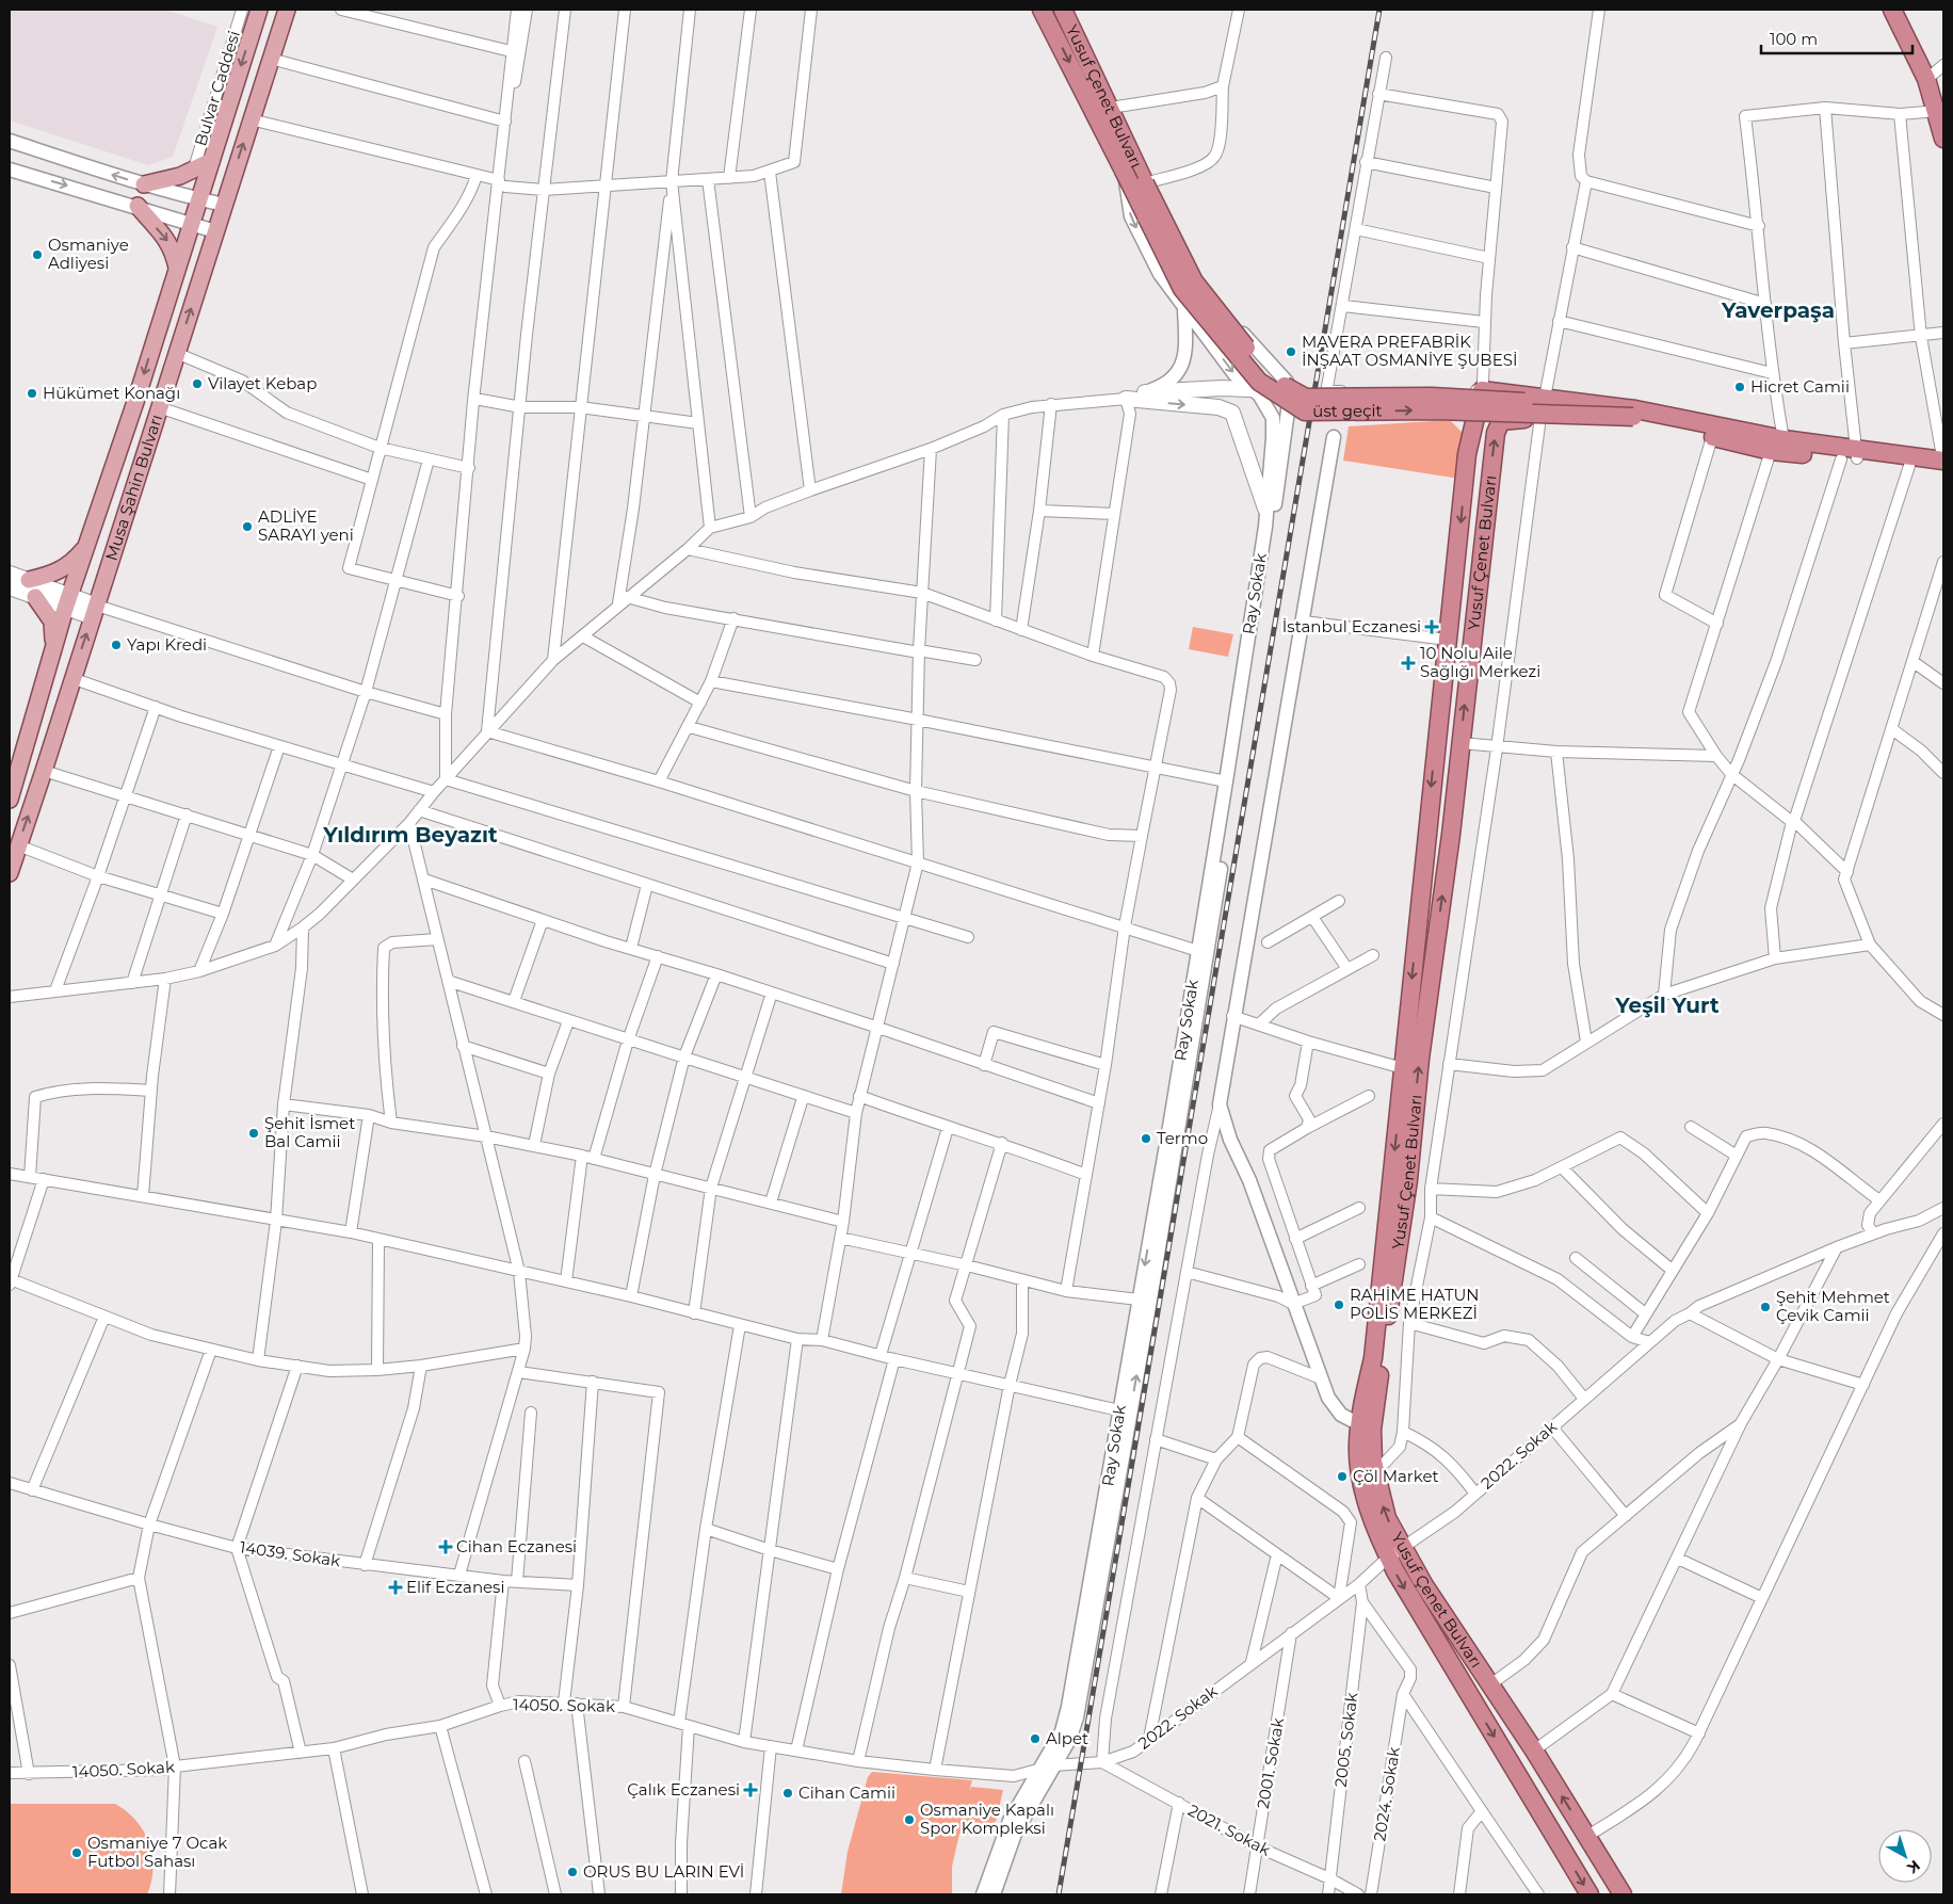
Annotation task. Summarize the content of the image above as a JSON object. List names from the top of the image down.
{
  "streets": {
    "highway": ["Yusuf Çenet Bulvarı", "üst geçit"],
    "main road": ["Musa Şahin Bulvarı"],
    "street": [
      "Bulvar Caddesi",
      "Ray Sokak",
      "2022. Sokak",
      "14039. Sokak",
      "14050. Sokak",
      "2005. Sokak",
      "2001. Sokak",
      "2024. Sokak",
      "2021. Sokak"
    ]
  },
  "crossings": [
    ["Yusuf Çenet Bulvarı", "üst geçit"],
    ["Yusuf Çenet Bulvarı", "Ray Sokak"],
    ["Yusuf Çenet Bulvarı", "2022. Sokak"],
    ["üst geçit", "Ray Sokak"],
    ["Ray Sokak", "14050. Sokak"],
    ["2022. Sokak", "14050. Sokak"],
    ["2022. Sokak", "2005. Sokak"],
    ["2022. Sokak", "2001. Sokak"],
    ["2022. Sokak", "2021. Sokak"],
    ["14050. Sokak", "2021. Sokak"],
    ["2005. Sokak", "2024. Sokak"],
    ["2005. Sokak", "2021. Sokak"],
    ["2001. Sokak", "2021. Sokak"]
  ],
  "one_way": ["üst geçit"],
  "districts": ["Yaverpaşa", "Yıldırım Beyazıt", "Yeşil Yurt"],
  "places": {
    "other": [
      "Osmaniye Adliyesi",
      "MAVERA PREFABRİK İNŞAAT OSMANİYE ŞUBESİ",
      "Vilayet Kebap",
      "Hicret Camii",
      "Hükümet Konağı",
      "ADLİYE SARAYI yeni",
      "Yapı Kredi",
      "Şehit İsmet Bal Camii",
      "Termo",
      "RAHİME HATUN POLİS MERKEZİ",
      "Şehit Mehmet Çevik Camii",
      "Çöl Market",
      "Alpet",
      "Cihan Camii",
      "Osmaniye Kapalı Spor Kompleksi",
      "Osmaniye 7 Ocak Futbol Sahası",
      "ORUS BU LARIN EVİ"
    ],
    "health": [
      "İstanbul Eczanesi",
      "10 Nolu Aile Sağlığı Merkezi",
      "Cihan Eczanesi",
      "Elif Eczanesi",
      "Çalık Eczanesi"
    ]
  },
  "scale_bar": "100 m",
  "north": "bottom right"
}
